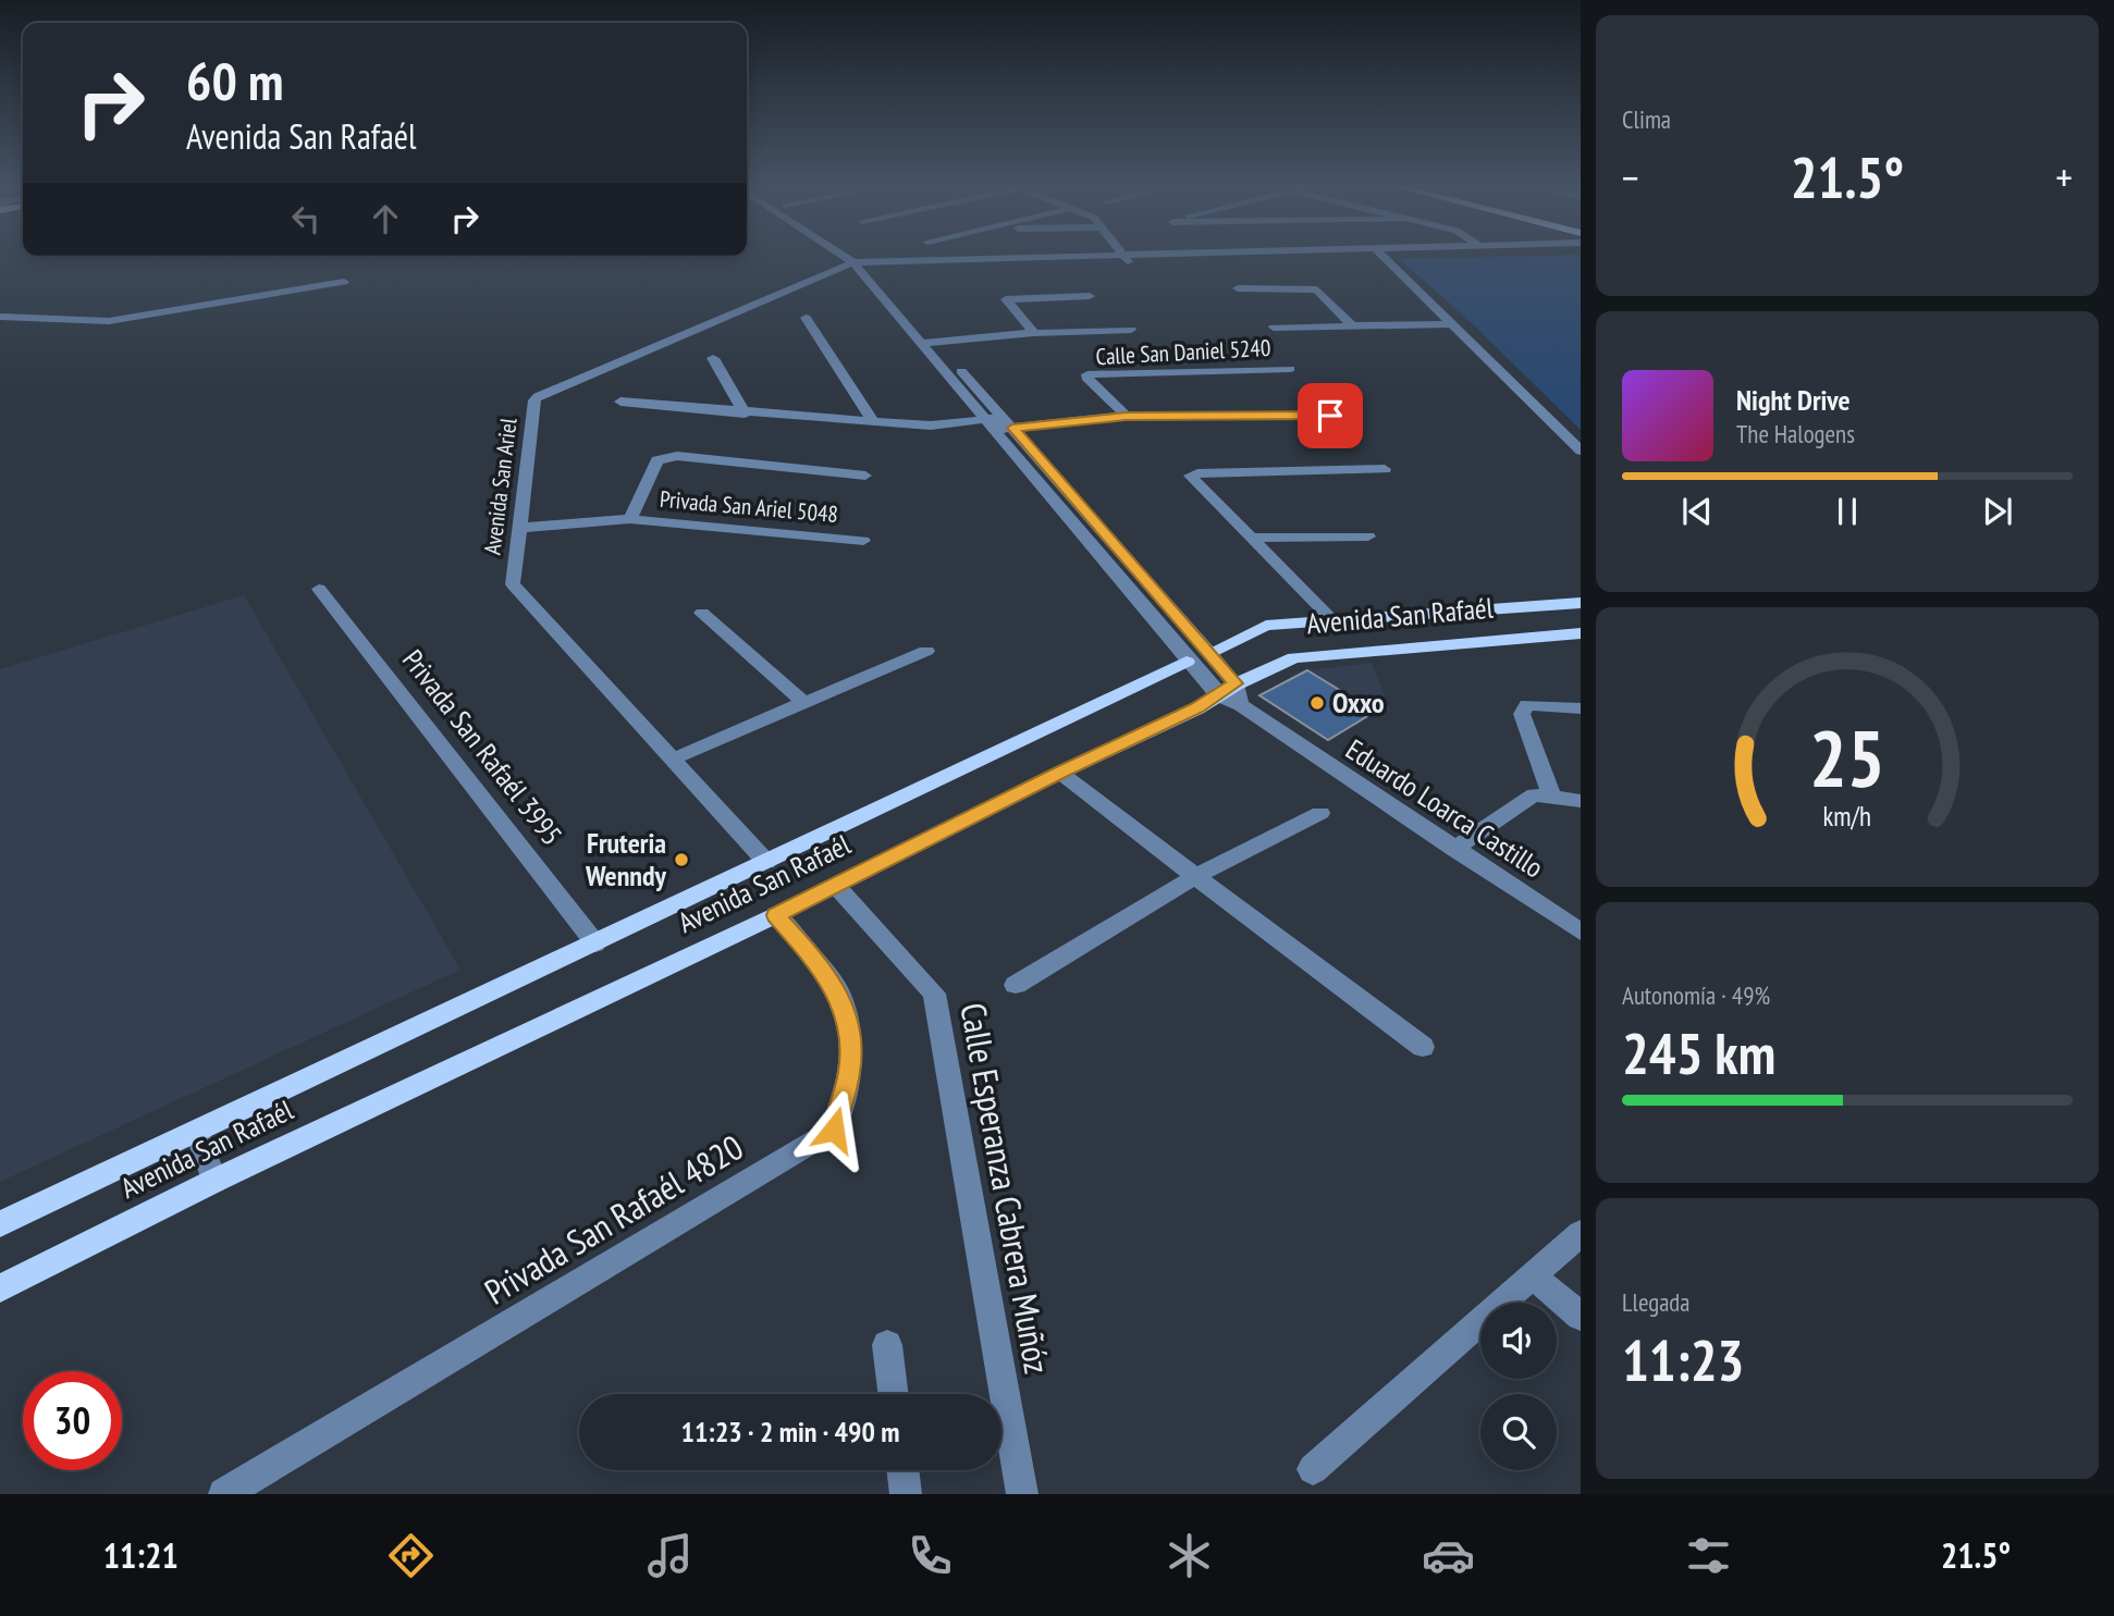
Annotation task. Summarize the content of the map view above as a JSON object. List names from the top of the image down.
{
  "streets": {
    "main road": ["Avenida San Rafaél"],
    "street": [
      "Calle San Daniel 5240",
      "Avenida San Ariel",
      "Privada San Ariel 5048",
      "Privada San Rafaél 3995",
      "Eduardo Loarca Castillo",
      "Calle Esperanza Cabrera Muñóz",
      "Privada San Rafaél 4820"
    ]
  },
  "crossings": [
    ["Avenida San Ariel", "Privada San Ariel 5048"],
    ["Avenida San Ariel", "Avenida San Rafaél"],
    ["Avenida San Rafaél", "Privada San Rafaél 3995"],
    ["Avenida San Rafaél", "Eduardo Loarca Castillo"],
    ["Avenida San Rafaél", "Calle Esperanza Cabrera Muñóz"],
    ["Avenida San Rafaél", "Privada San Rafaél 4820"]
  ],
  "places": ["Oxxo", "Fruteria Wenndy"],
  "page": {
    "tile": [
      "Clima",
      ["Autonomía · 49%", "245 km"],
      ["Llegada", "11:23"]
    ],
    "turn": ["60 m", "Avenida San Rafaél"],
    "heat": ["−", "21.5°", "+"],
    "song": ["Night Drive", "The Halogens"],
    "limit": "30",
    "trip": "11:23 · 2 min · 490 m",
    "tabs": ["11:21", "21.5°"],
    "gauge": ["25", "km/h"]
  }
}
